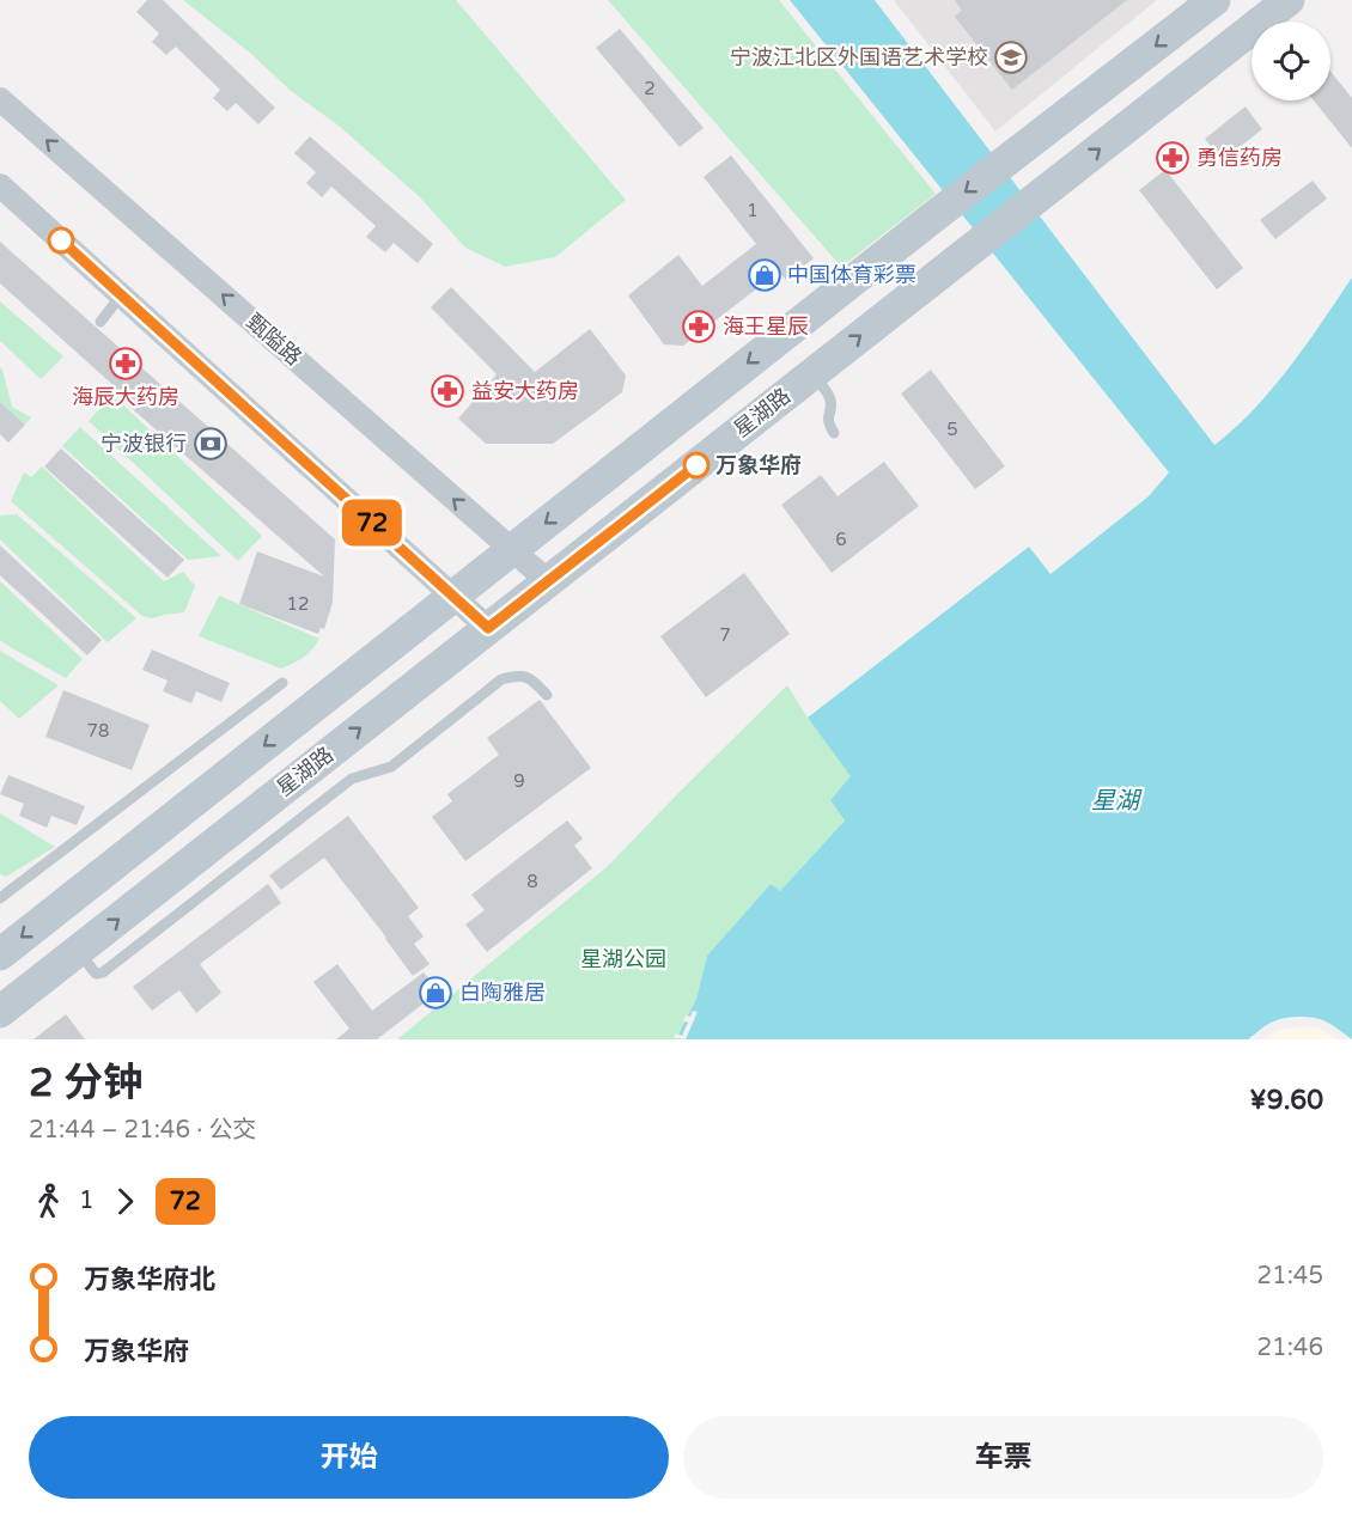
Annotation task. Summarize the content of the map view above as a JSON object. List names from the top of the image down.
{
  "streets": {
    "street": ["甄隘路", "星湖路"]
  },
  "crossings": [
    ["甄隘路", "星湖路"]
  ],
  "water": ["星湖"],
  "parks": ["星湖公园"],
  "places": {
    "school or university": ["宁波江北区外国语艺术学校"],
    "pharmacy": [
      "勇信药房",
      "海王星辰",
      "海辰大药房",
      "益安大药房"
    ],
    "shop": ["中国体育彩票", "白陶雅居"],
    "bank": ["宁波银行"],
    "other": ["万象华府"]
  },
  "lines": ["bus line 72"],
  "house_numbers": [
    "2",
    "1",
    "5",
    "6",
    "12",
    "7",
    "78",
    "9",
    "8"
  ],
  "page": {
    "on_map": "72",
    "heading": ["2 分钟", "21:44 – 21:46 · 公交", "¥9.60"],
    "legs": ["1", "72"],
    "list": [
      {
        "name": "万象华府北",
        "value": "21:45"
      },
      {
        "name": "万象华府",
        "value": "21:46"
      }
    ],
    "buttons": ["开始", "车票"]
  }
}
